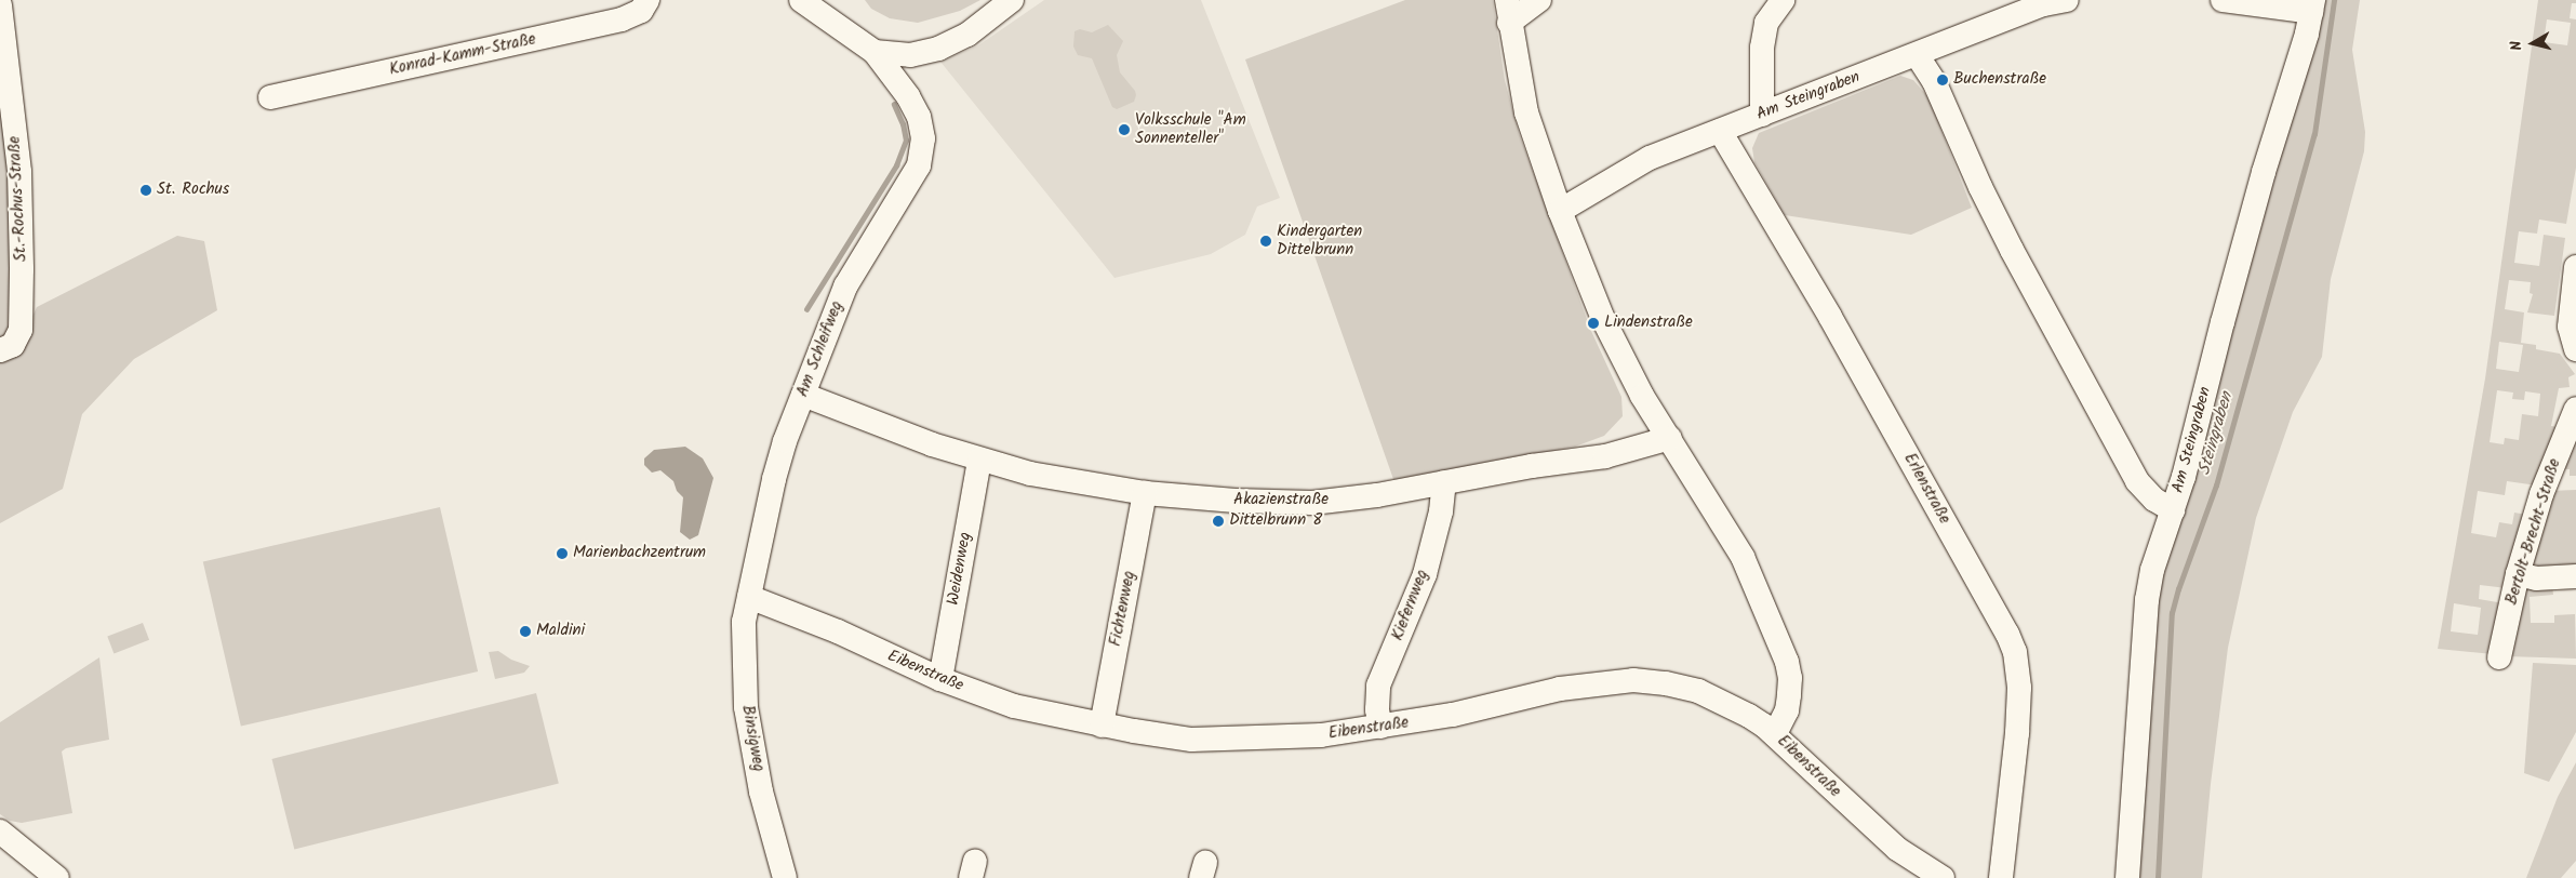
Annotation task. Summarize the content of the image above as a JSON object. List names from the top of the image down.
{
  "streets": {
    "street": [
      "Konrad-Kamm-Straße",
      "Am Steingraben",
      "St.-Rochus-Straße",
      "Am Schleifweg",
      "Erlenstraße",
      "Akazienstraße",
      "Bertolt-Brecht-Straße",
      "Weidenweg",
      "Kiefernweg",
      "Fichtenweg",
      "Eibenstraße",
      "Binsigweg"
    ]
  },
  "crossings": [
    ["Am Steingraben", "Erlenstraße"],
    ["Am Schleifweg", "Akazienstraße"],
    ["Am Schleifweg", "Eibenstraße"],
    ["Am Schleifweg", "Binsigweg"],
    ["Akazienstraße", "Weidenweg"],
    ["Akazienstraße", "Kiefernweg"],
    ["Akazienstraße", "Fichtenweg"],
    ["Weidenweg", "Eibenstraße"],
    ["Kiefernweg", "Eibenstraße"],
    ["Fichtenweg", "Eibenstraße"],
    ["Eibenstraße", "Binsigweg"]
  ],
  "water": ["Steingraben"],
  "places": [
    "Buchenstraße",
    "Volksschule \"Am Sonnenteller\"",
    "St. Rochus",
    "Kindergarten Dittelbrunn",
    "Lindenstraße",
    "Dittelbrunn 8",
    "Marienbachzentrum",
    "Maldini"
  ],
  "north": "left"
}
